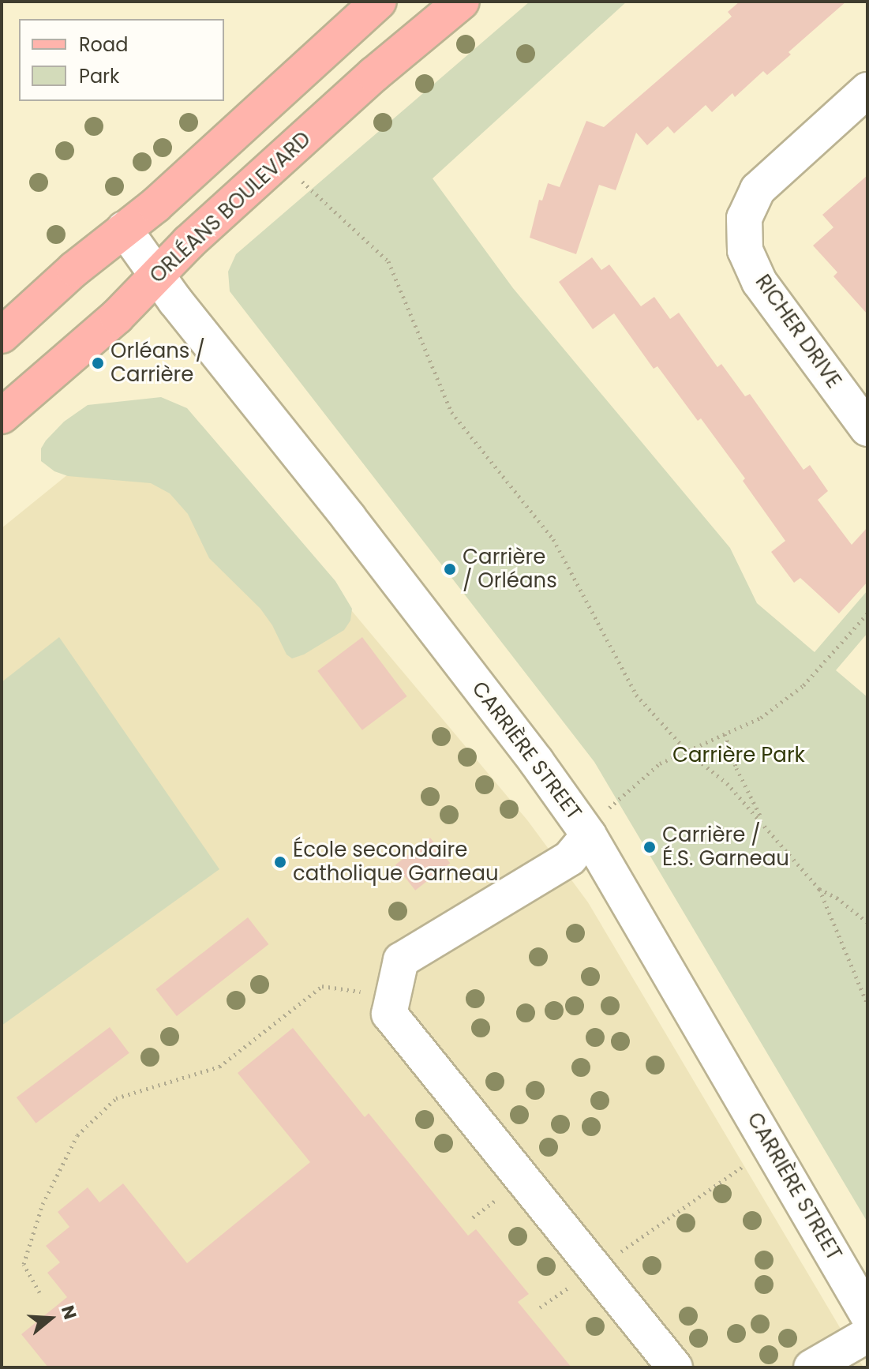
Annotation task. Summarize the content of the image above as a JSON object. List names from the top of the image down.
{
  "streets": {
    "main road": ["ORLÉANS BOULEVARD"],
    "street": ["RICHER DRIVE", "CARRIÈRE STREET"]
  },
  "crossings": [
    ["ORLÉANS BOULEVARD", "CARRIÈRE STREET"]
  ],
  "parks": ["Carrière Park"],
  "places": [
    "Orléans / Carrière",
    "Carrière / Orléans",
    "Carrière / É.S. Garneau",
    "École secondaire catholique Garneau"
  ],
  "legend": ["Road", "Park"],
  "north": "right"
}
